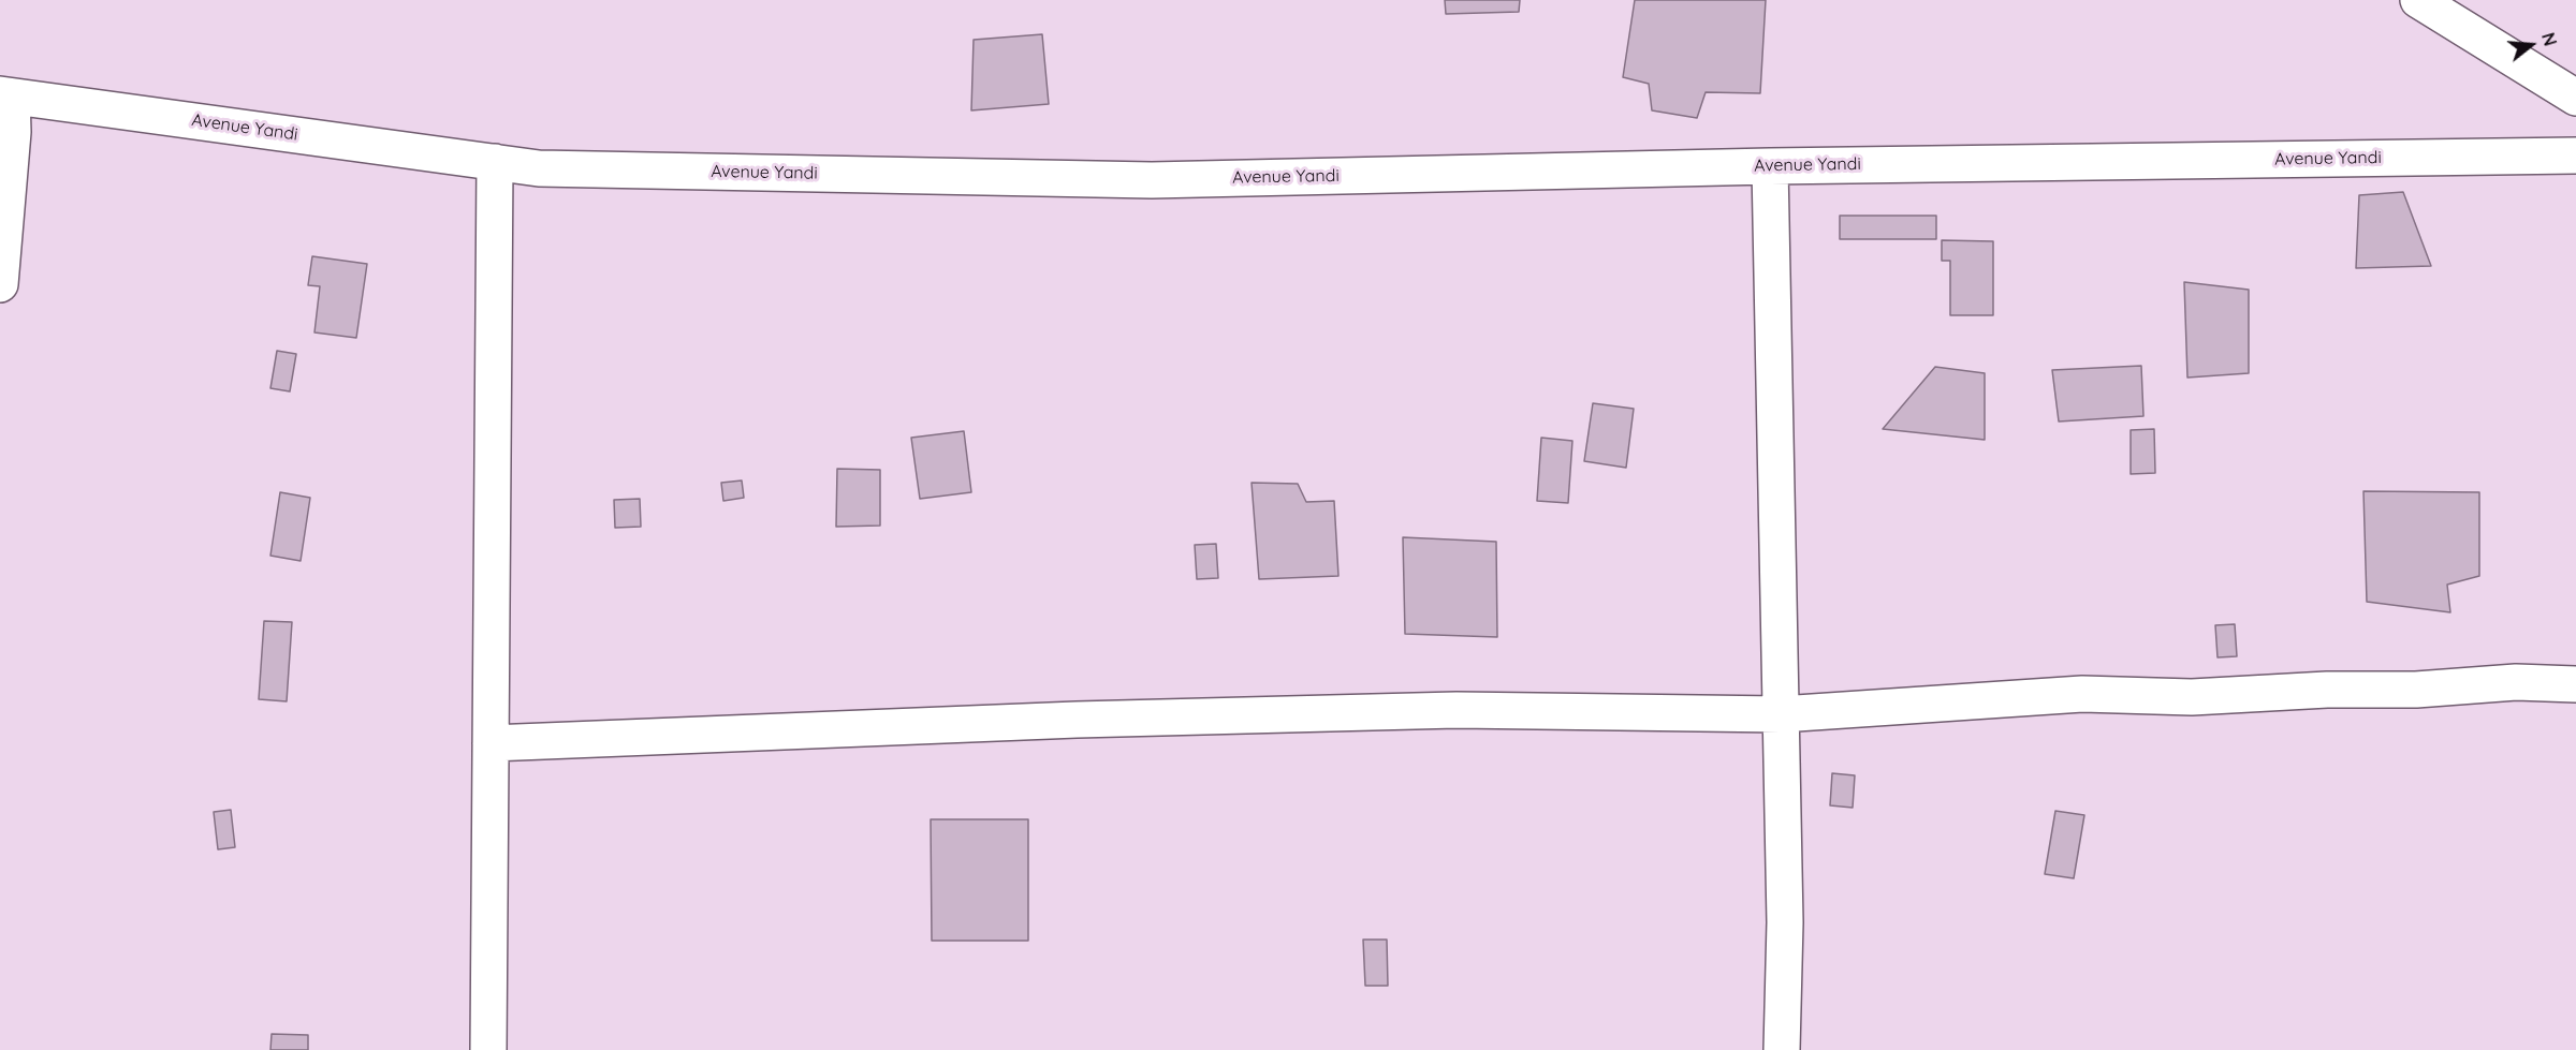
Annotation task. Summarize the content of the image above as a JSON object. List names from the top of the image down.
{
  "streets": {
    "street": ["Avenue Yandi"]
  },
  "north": "right"
}
